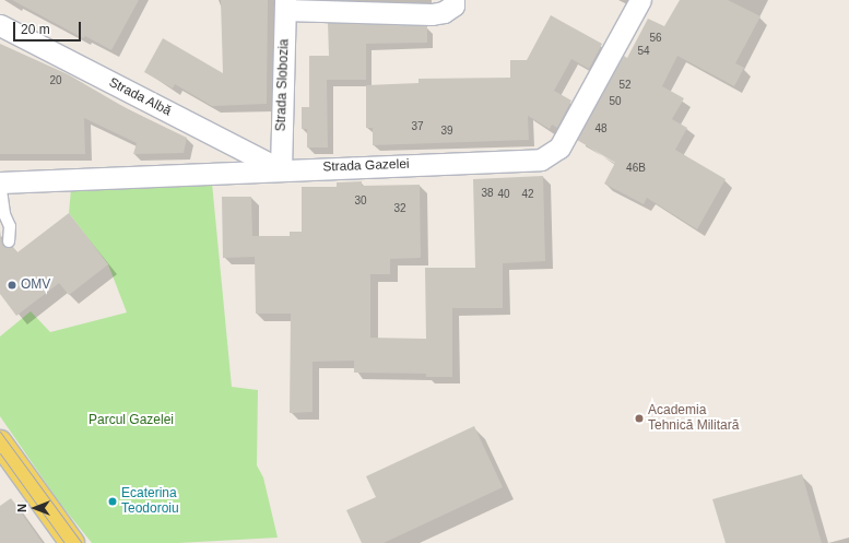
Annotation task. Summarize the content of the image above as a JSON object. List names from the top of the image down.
{
  "streets": {
    "street": ["Strada Slobozia", "Strada Albă", "Strada Gazelei"]
  },
  "crossings": [
    ["Strada Slobozia", "Strada Albă"],
    ["Strada Slobozia", "Strada Gazelei"],
    ["Strada Albă", "Strada Gazelei"]
  ],
  "parks": ["Parcul Gazelei"],
  "places": ["OMV", "Academia Tehnică Militară", "Ecaterina Teodoroiu"],
  "house_numbers": [
    "56",
    "54",
    "20",
    "52",
    "50",
    "37",
    "48",
    "39",
    "46B",
    "38",
    "40",
    "42",
    "30",
    "32"
  ],
  "scale_bar": "20 m",
  "north": "left"
}
